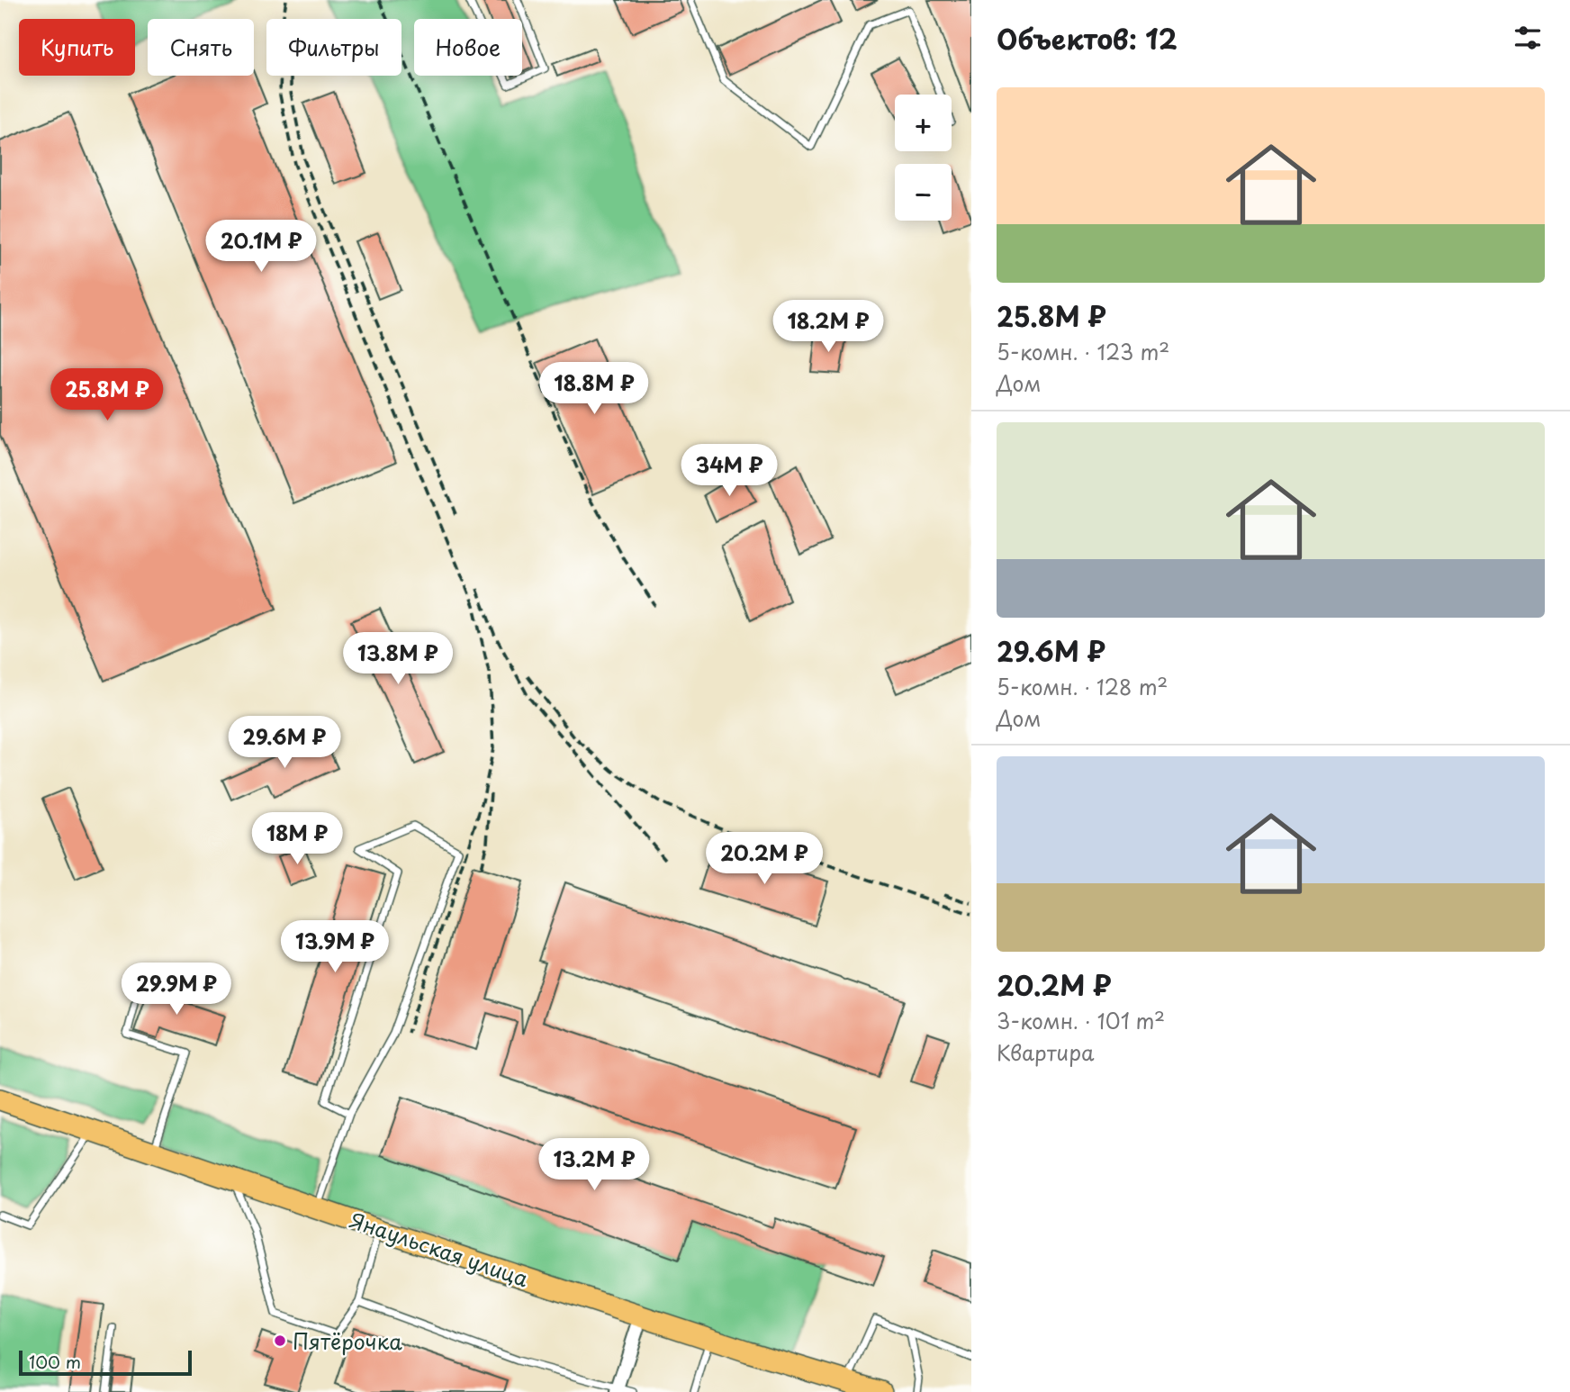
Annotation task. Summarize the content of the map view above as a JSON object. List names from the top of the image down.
{
  "streets": {
    "main road": ["Янаульская улица"]
  },
  "places": ["Пятёрочка"],
  "scale_bar": "100 m",
  "page": {
    "heading": "Объектов: 12",
    "chip": [
      "Купить",
      "Снять",
      "Фильтры",
      "Новое"
    ],
    "list": [
      {
        "name": "25.8M ₽",
        "note": "5-комн. · 123 m² · Дом"
      },
      {
        "name": "29.6M ₽",
        "note": "5-комн. · 128 m² · Дом"
      },
      {
        "name": "20.2M ₽",
        "note": "3-комн. · 101 m² · Квартира"
      }
    ],
    "map_buttons": ["+", "−"],
    "price": [
      "20.1M ₽",
      "18.2M ₽",
      "18.8M ₽",
      "25.8M ₽",
      "34M ₽",
      "13.8M ₽",
      "29.6M ₽",
      "18M ₽",
      "20.2M ₽",
      "13.9M ₽",
      "29.9M ₽",
      "13.2M ₽"
    ],
    "scale": "100 m"
  }
}
